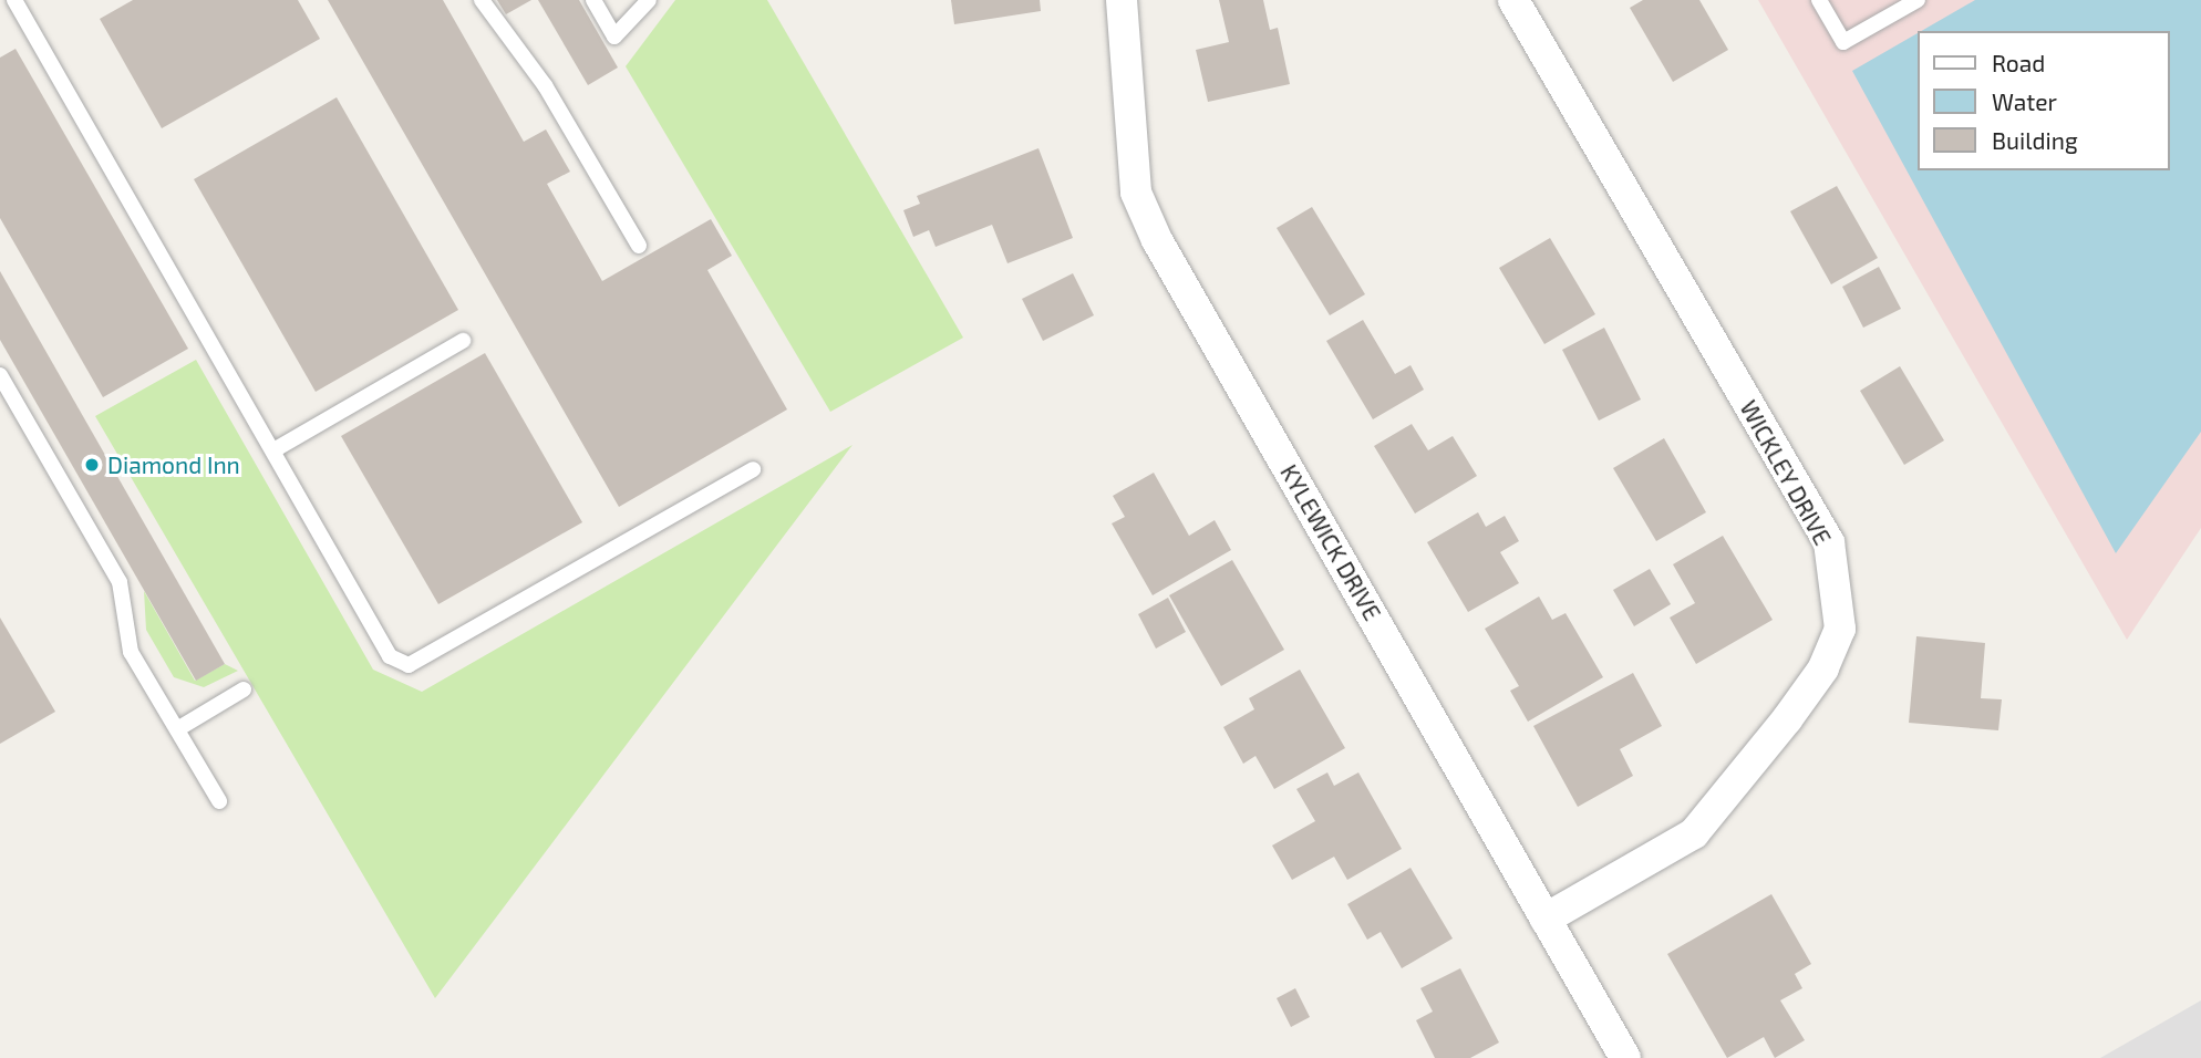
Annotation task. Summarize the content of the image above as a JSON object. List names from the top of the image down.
{
  "streets": {
    "street": ["WICKLEY DRIVE", "KYLEWICK DRIVE"]
  },
  "crossings": [
    ["WICKLEY DRIVE", "KYLEWICK DRIVE"]
  ],
  "places": ["Diamond Inn"],
  "legend": ["Road", "Water", "Building"]
}
